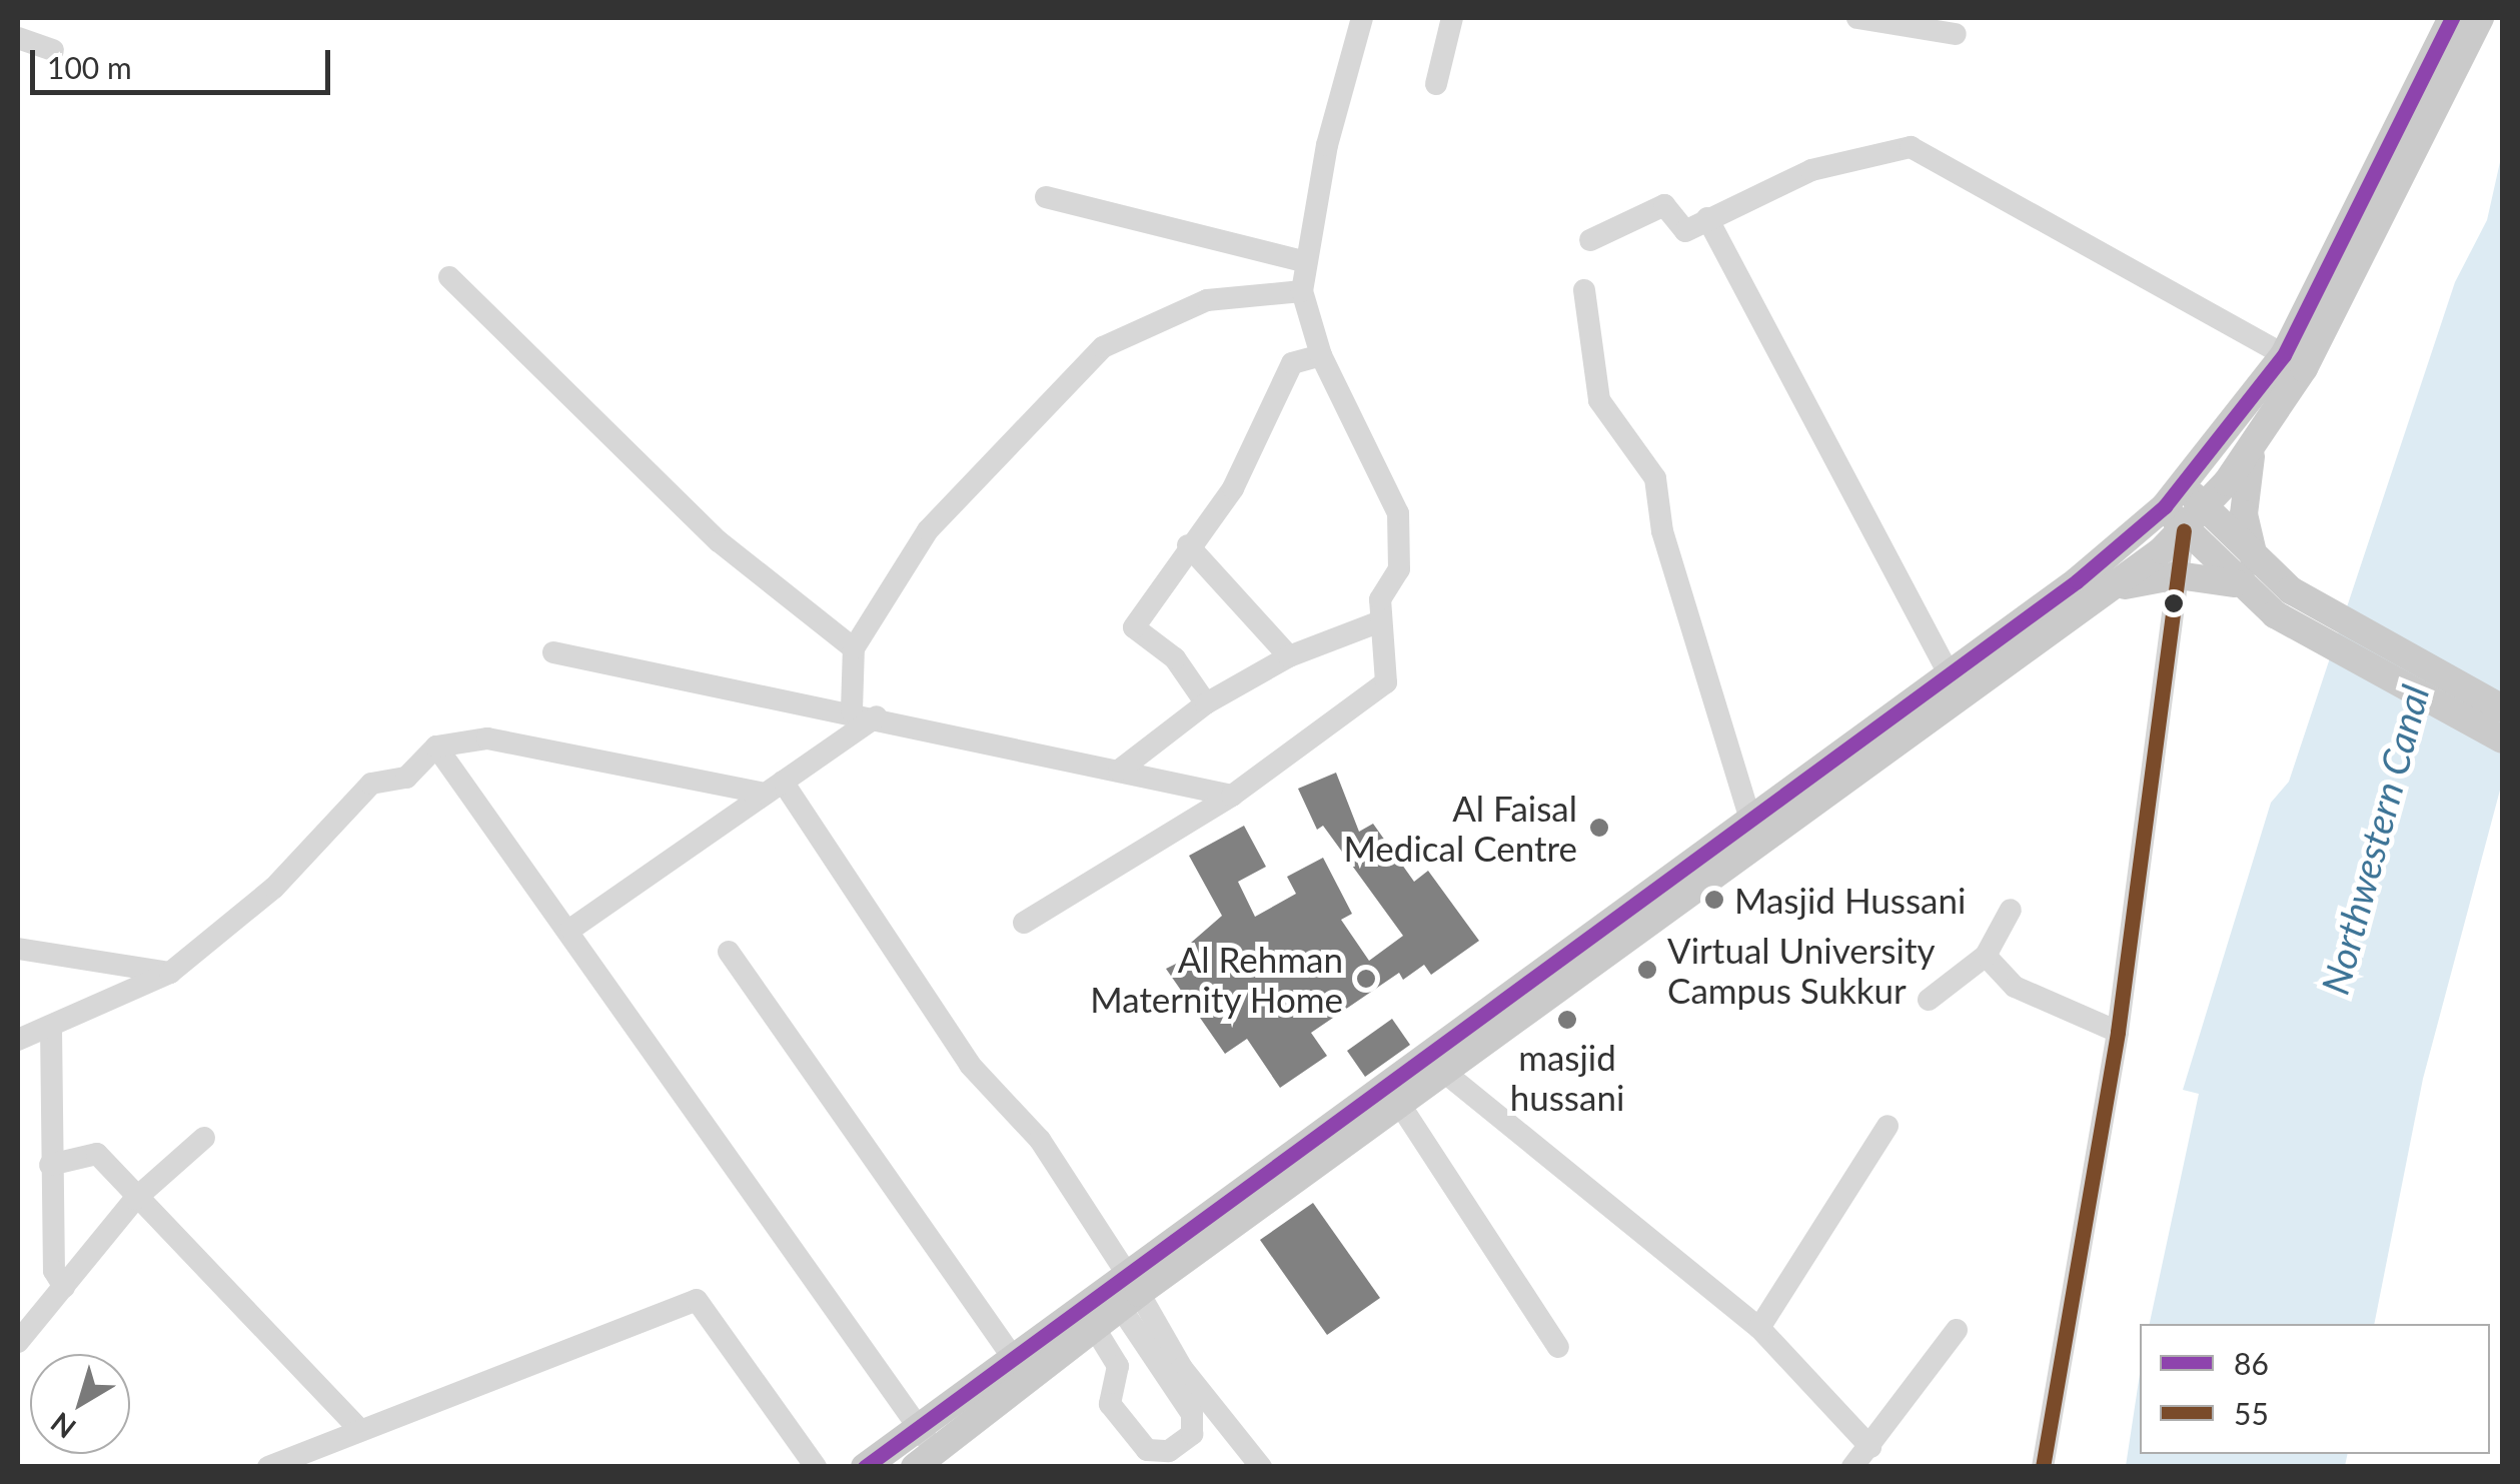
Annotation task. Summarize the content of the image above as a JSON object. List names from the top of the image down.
{
  "water": ["Northwestern Canal"],
  "places": [
    "Al Faisal Medical Centre",
    "Masjid Hussani",
    "Virtual University Campus Sukkur",
    "Al Rehman Maternity Home",
    "masjid hussani"
  ],
  "lines": ["transit line 86", "transit line 55"],
  "legend": ["86", "55"],
  "scale_bar": "100 m",
  "north": "bottom left"
}
